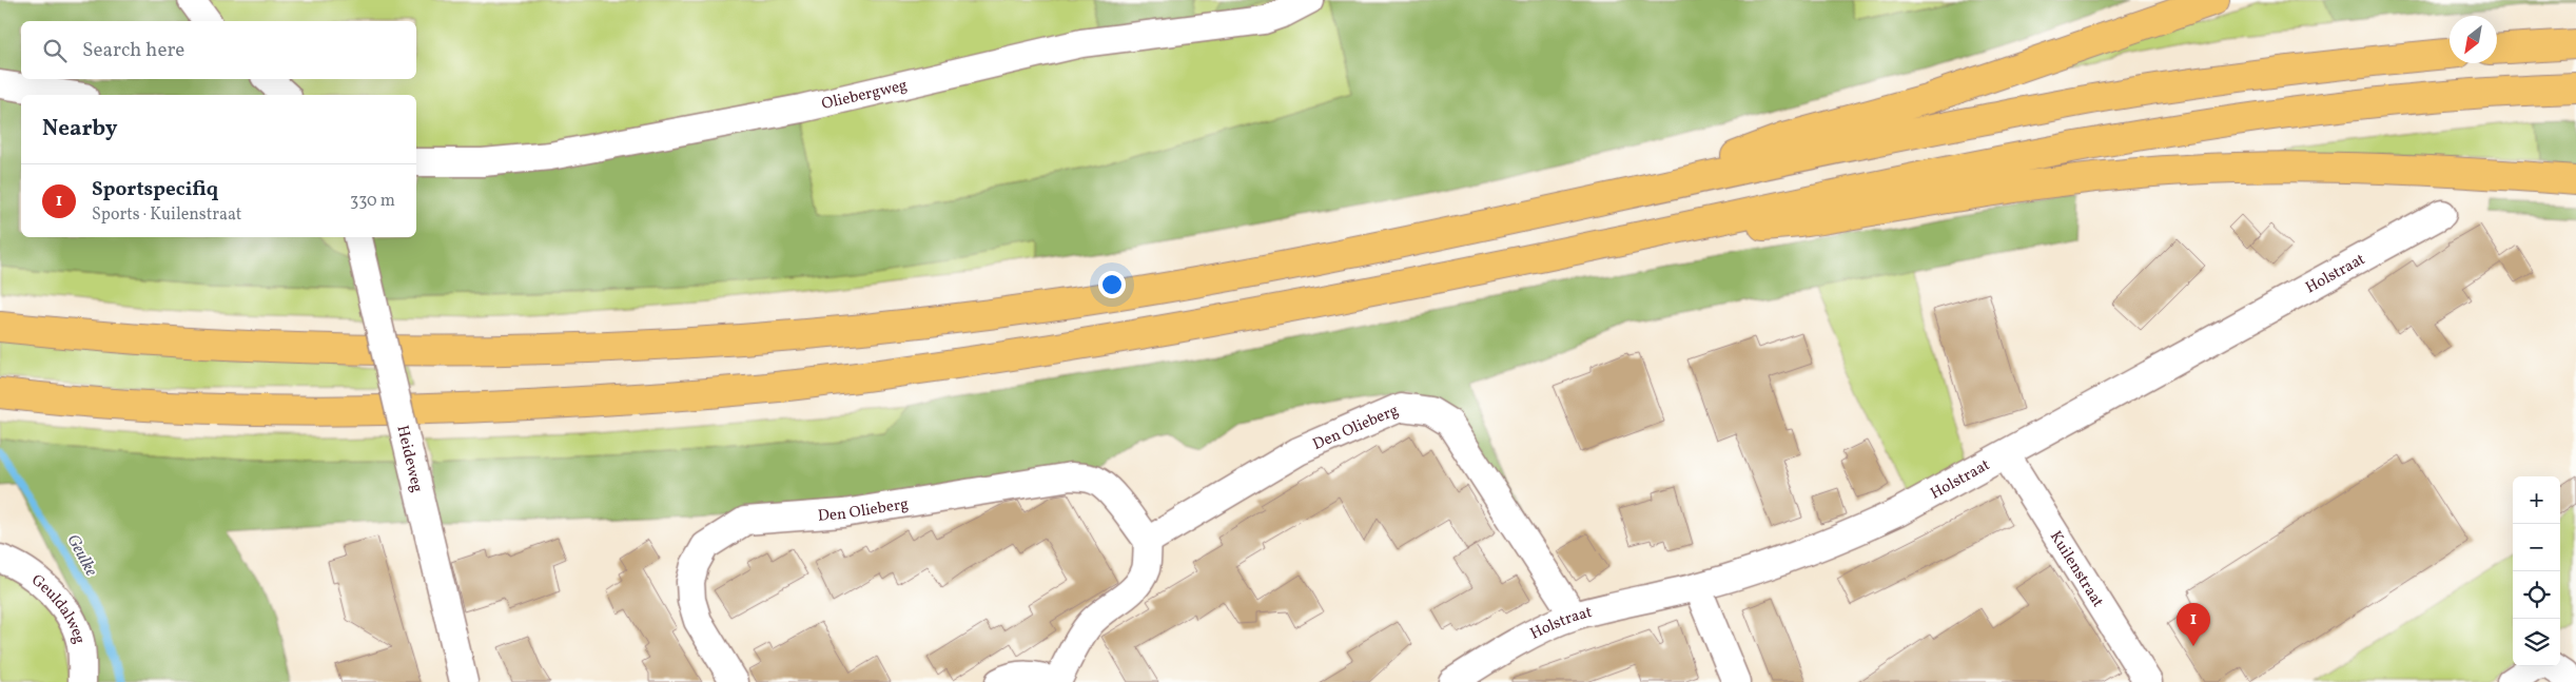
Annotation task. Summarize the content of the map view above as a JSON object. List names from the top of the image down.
{
  "streets": {
    "street": [
      "Oliebergweg",
      "Holstraat",
      "Den Olieberg",
      "Heideweg",
      "Kuilenstraat",
      "Geuldalweg"
    ]
  },
  "crossings": [
    ["Holstraat", "Den Olieberg"],
    ["Holstraat", "Kuilenstraat"]
  ],
  "water": ["Geulke"],
  "north": "bottom left",
  "page": {
    "search": "Search here",
    "heading": "Nearby",
    "list": [
      {
        "mark": "1",
        "name": "Sportspecifiq",
        "note": "Sports · Kuilenstraat",
        "value": "330 m"
      }
    ],
    "map_buttons": ["+", "−"],
    "pins": "1"
  }
}
